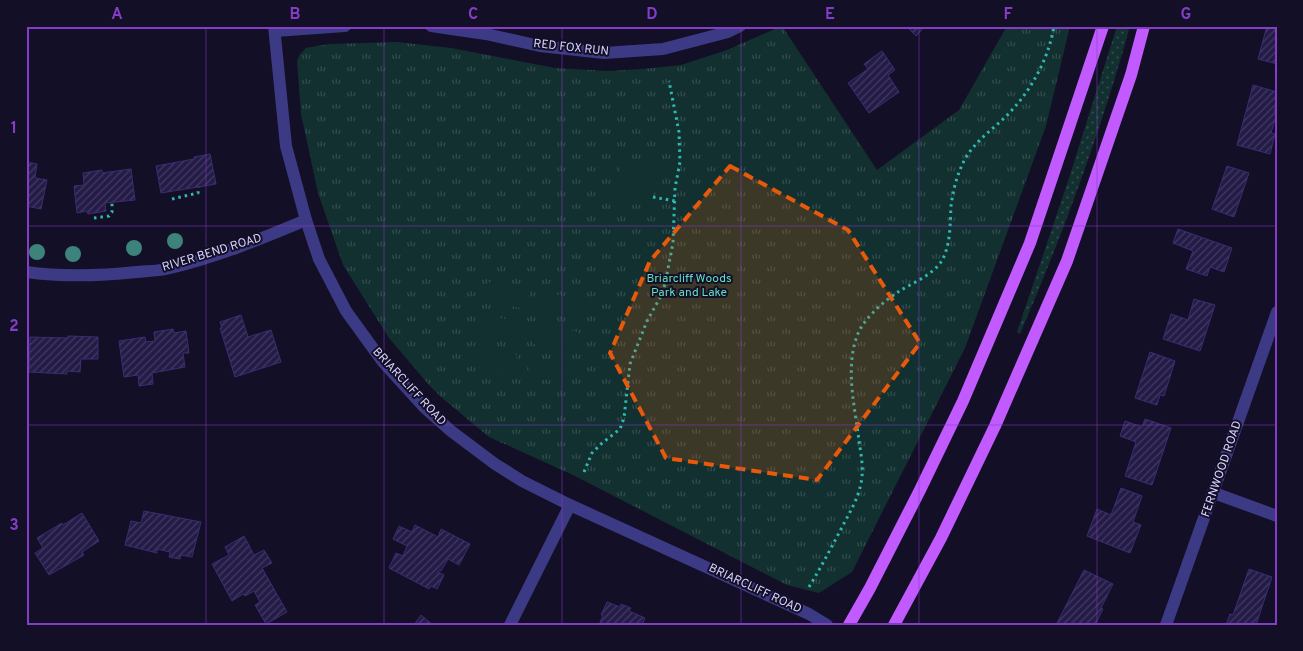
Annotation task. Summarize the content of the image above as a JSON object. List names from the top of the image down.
{
  "streets": {
    "street": [
      "RED FOX RUN",
      "RIVER BEND ROAD",
      "BRIARCLIFF ROAD",
      "FERNWOOD ROAD"
    ]
  },
  "crossings": [
    ["RIVER BEND ROAD", "BRIARCLIFF ROAD"]
  ],
  "parks": ["Briarcliff Woods Park and Lake"],
  "grid": {
    "columns": [
      "A",
      "B",
      "C",
      "D",
      "E",
      "F",
      "G"
    ],
    "rows": ["1", "2", "3"]
  }
}
